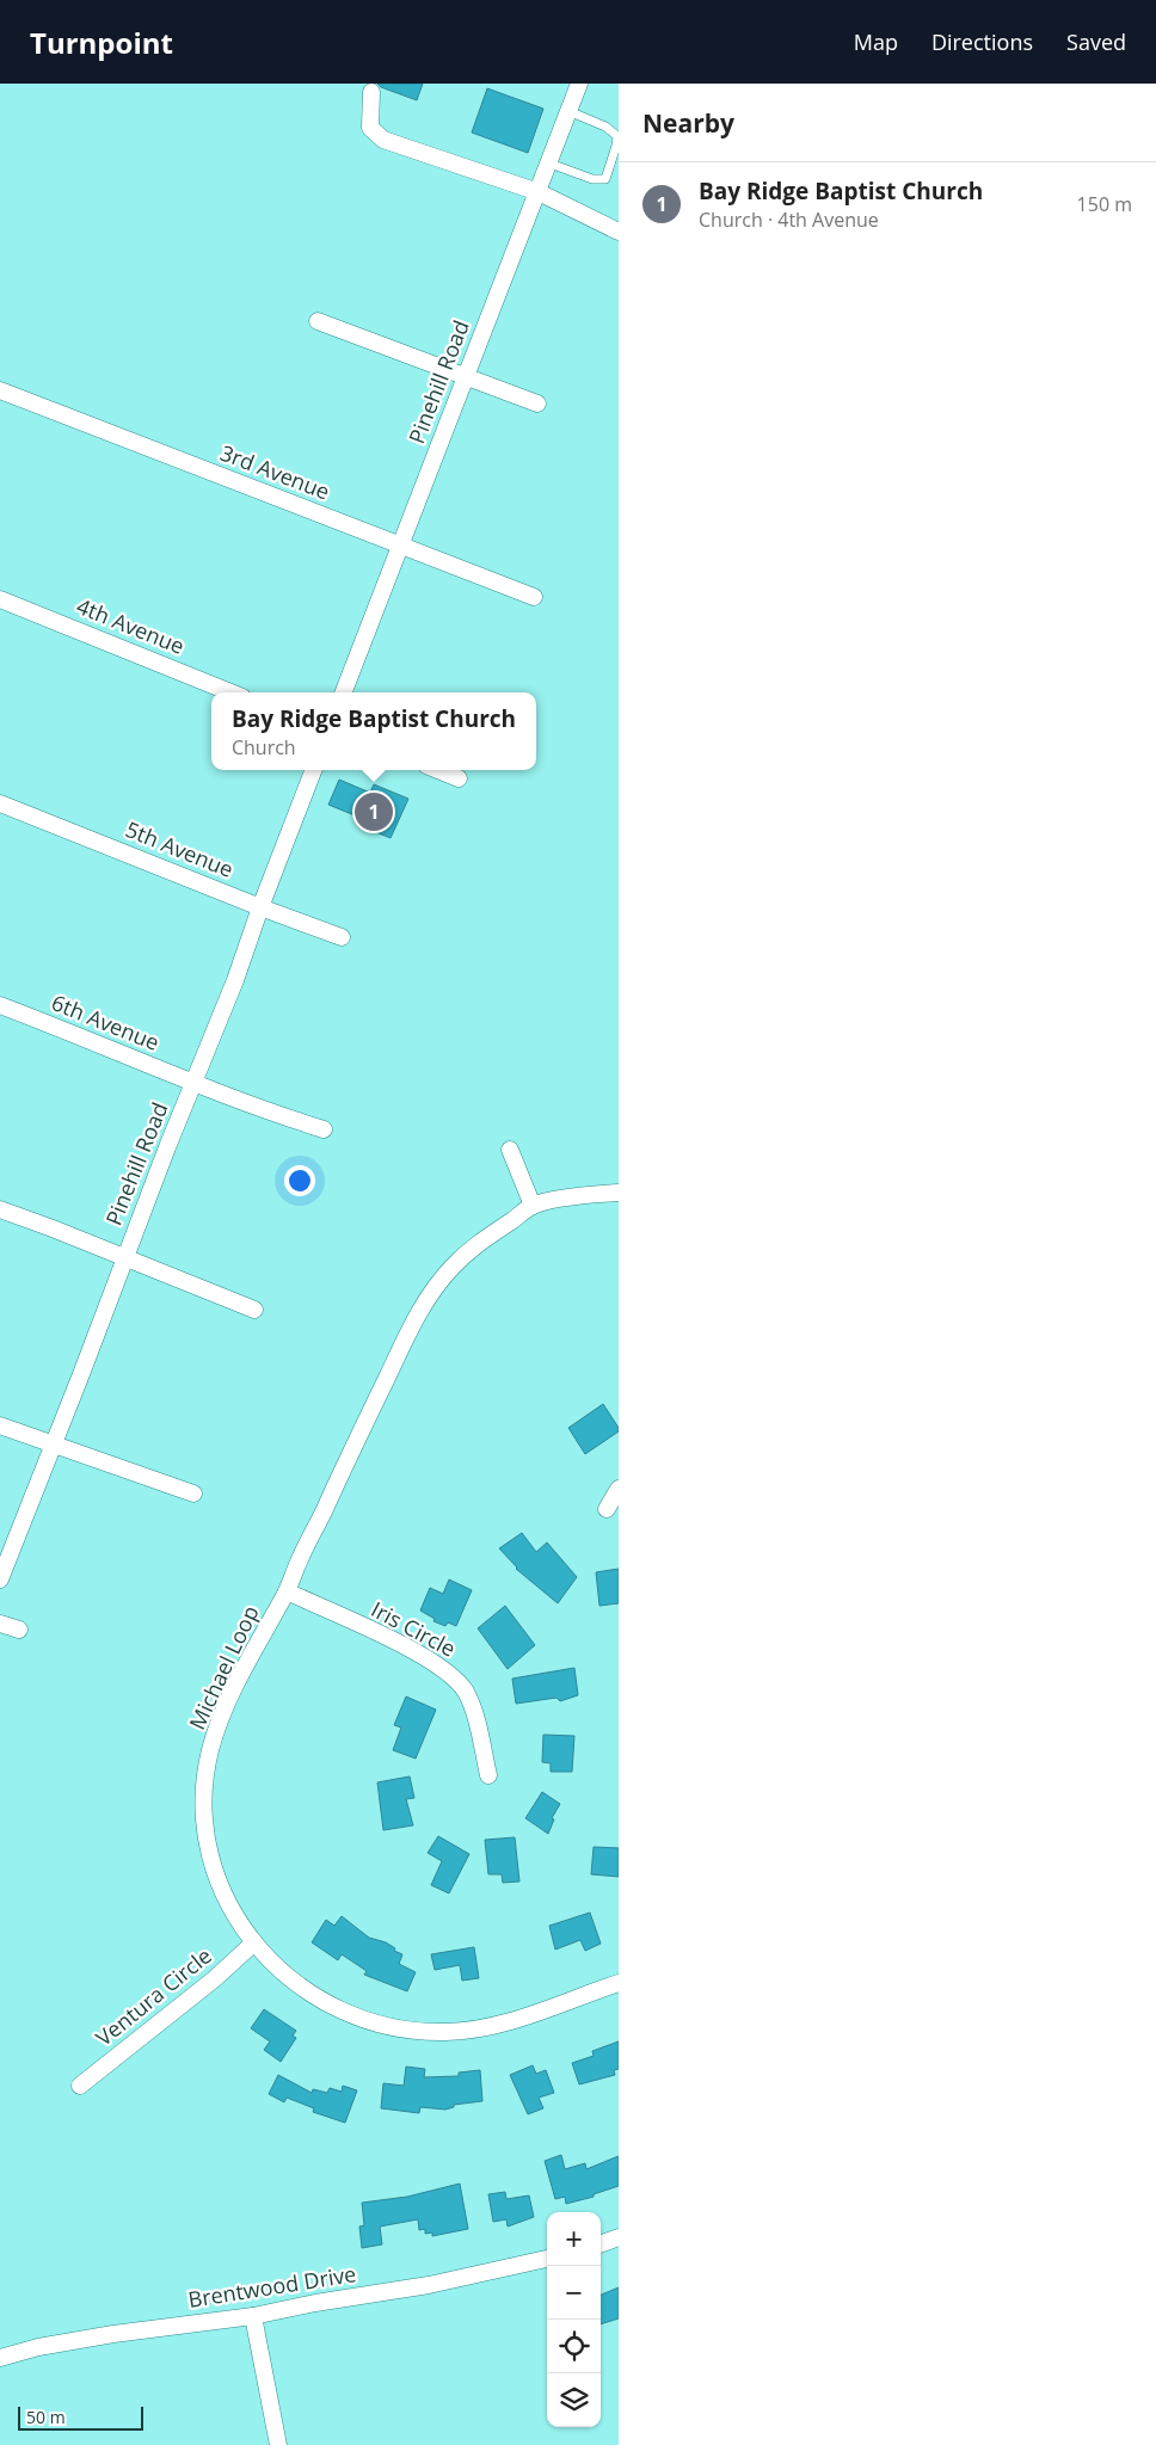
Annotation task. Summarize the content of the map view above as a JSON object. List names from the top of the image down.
{
  "streets": {
    "street": [
      "Pinehill Road",
      "3rd Avenue",
      "4th Avenue",
      "5th Avenue",
      "6th Avenue",
      "Iris Circle",
      "Michael Loop",
      "Ventura Circle",
      "Brentwood Drive"
    ]
  },
  "crossings": [
    ["Pinehill Road", "3rd Avenue"],
    ["Pinehill Road", "5th Avenue"],
    ["Pinehill Road", "6th Avenue"],
    ["Iris Circle", "Michael Loop"],
    ["Michael Loop", "Ventura Circle"]
  ],
  "scale_bar": "50 m",
  "page": {
    "header": "Turnpoint",
    "nav": ["Map", "Directions", "Saved"],
    "heading": "Nearby",
    "list": [
      {
        "mark": "1",
        "name": "Bay Ridge Baptist Church",
        "note": "Church · 4th Avenue",
        "value": "150 m"
      }
    ],
    "popup": ["Bay Ridge Baptist Church", "Church"],
    "pins": "1",
    "map_buttons": ["+", "−"],
    "scale": "50 m"
  }
}
